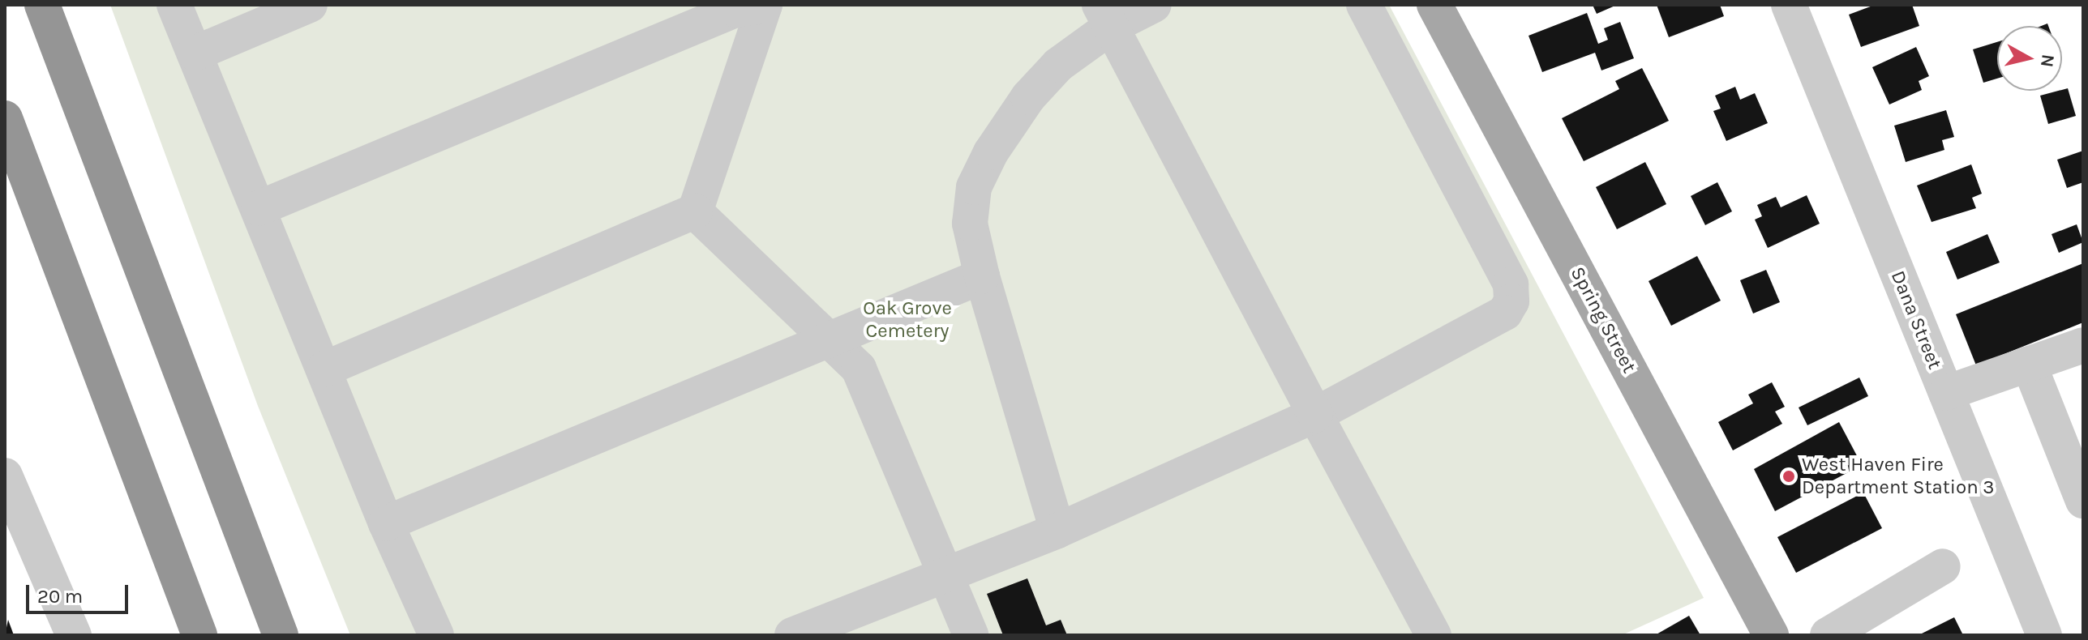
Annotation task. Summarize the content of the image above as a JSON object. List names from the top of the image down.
{
  "streets": {
    "main road": ["Spring Street"],
    "street": ["Dana Street"]
  },
  "parks": ["Oak Grove Cemetery"],
  "places": ["West Haven Fire Department Station 3"],
  "scale_bar": "20 m",
  "north": "right"
}
